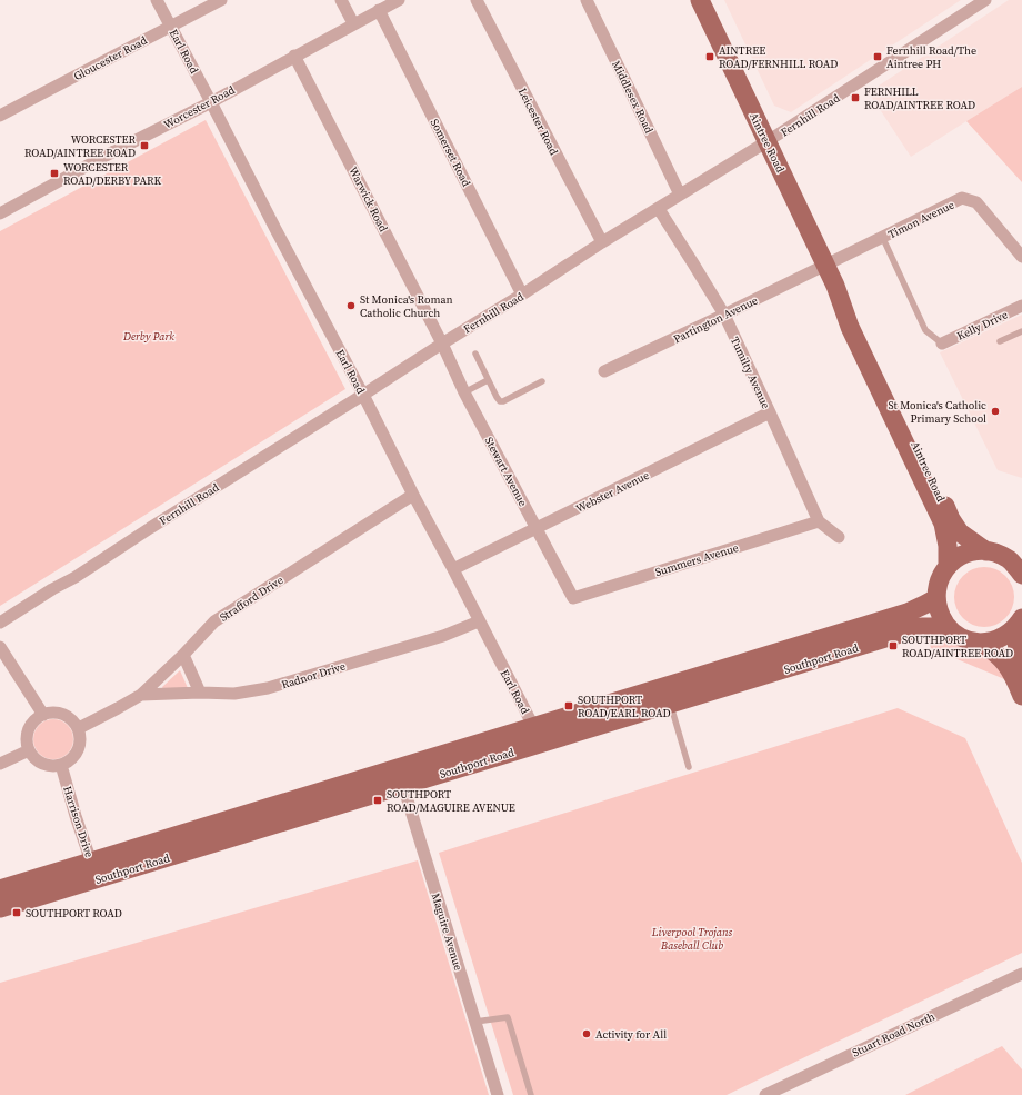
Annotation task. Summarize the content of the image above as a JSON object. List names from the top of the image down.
{
  "streets": {
    "main road": ["Aintree Road", "Southport Road"],
    "street": [
      "Earl Road",
      "Gloucester Road",
      "Middlesex Road",
      "Worcester Road",
      "Fernhill Road",
      "Leicester Road",
      "Somerset Road",
      "Warwick Road",
      "Timon Avenue",
      "Partington Avenue",
      "Kelly Drive",
      "Tumilty Avenue",
      "Stewart Avenue",
      "Webster Avenue",
      "Summers Avenue",
      "Strafford Drive",
      "Radnor Drive",
      "Harrison Drive",
      "Maguire Avenue",
      "Stuart Road North"
    ]
  },
  "crossings": [
    ["Earl Road", "Gloucester Road"],
    ["Earl Road", "Worcester Road"],
    ["Earl Road", "Fernhill Road"],
    ["Earl Road", "Webster Avenue"],
    ["Earl Road", "Strafford Drive"],
    ["Earl Road", "Southport Road"],
    ["Earl Road", "Radnor Drive"],
    ["Middlesex Road", "Fernhill Road"],
    ["Worcester Road", "Somerset Road"],
    ["Worcester Road", "Warwick Road"],
    ["Fernhill Road", "Leicester Road"],
    ["Fernhill Road", "Aintree Road"],
    ["Fernhill Road", "Somerset Road"],
    ["Fernhill Road", "Warwick Road"],
    ["Fernhill Road", "Tumilty Avenue"],
    ["Fernhill Road", "Stewart Avenue"],
    ["Aintree Road", "Timon Avenue"],
    ["Aintree Road", "Partington Avenue"],
    ["Warwick Road", "Stewart Avenue"],
    ["Timon Avenue", "Partington Avenue"],
    ["Partington Avenue", "Tumilty Avenue"],
    ["Tumilty Avenue", "Webster Avenue"],
    ["Tumilty Avenue", "Summers Avenue"],
    ["Stewart Avenue", "Webster Avenue"],
    ["Stewart Avenue", "Summers Avenue"],
    ["Strafford Drive", "Radnor Drive"],
    ["Strafford Drive", "Harrison Drive"],
    ["Southport Road", "Harrison Drive"],
    ["Southport Road", "Maguire Avenue"]
  ],
  "parks": ["Derby Park", "Liverpool Trojans Baseball Club"],
  "places": {
    "transit": [
      "AINTREE ROAD/FERNHILL ROAD",
      "Fernhill Road/The Aintree PH",
      "FERNHILL ROAD/AINTREE ROAD",
      "WORCESTER ROAD/AINTREE ROAD",
      "WORCESTER ROAD/DERBY PARK",
      "SOUTHPORT ROAD/AINTREE ROAD",
      "SOUTHPORT ROAD/EARL ROAD",
      "SOUTHPORT ROAD/MAGUIRE AVENUE",
      "SOUTHPORT ROAD"
    ],
    "other": ["St Monica's Roman Catholic Church", "St Monica's Catholic Primary School", "Activity for All"]
  }
}
